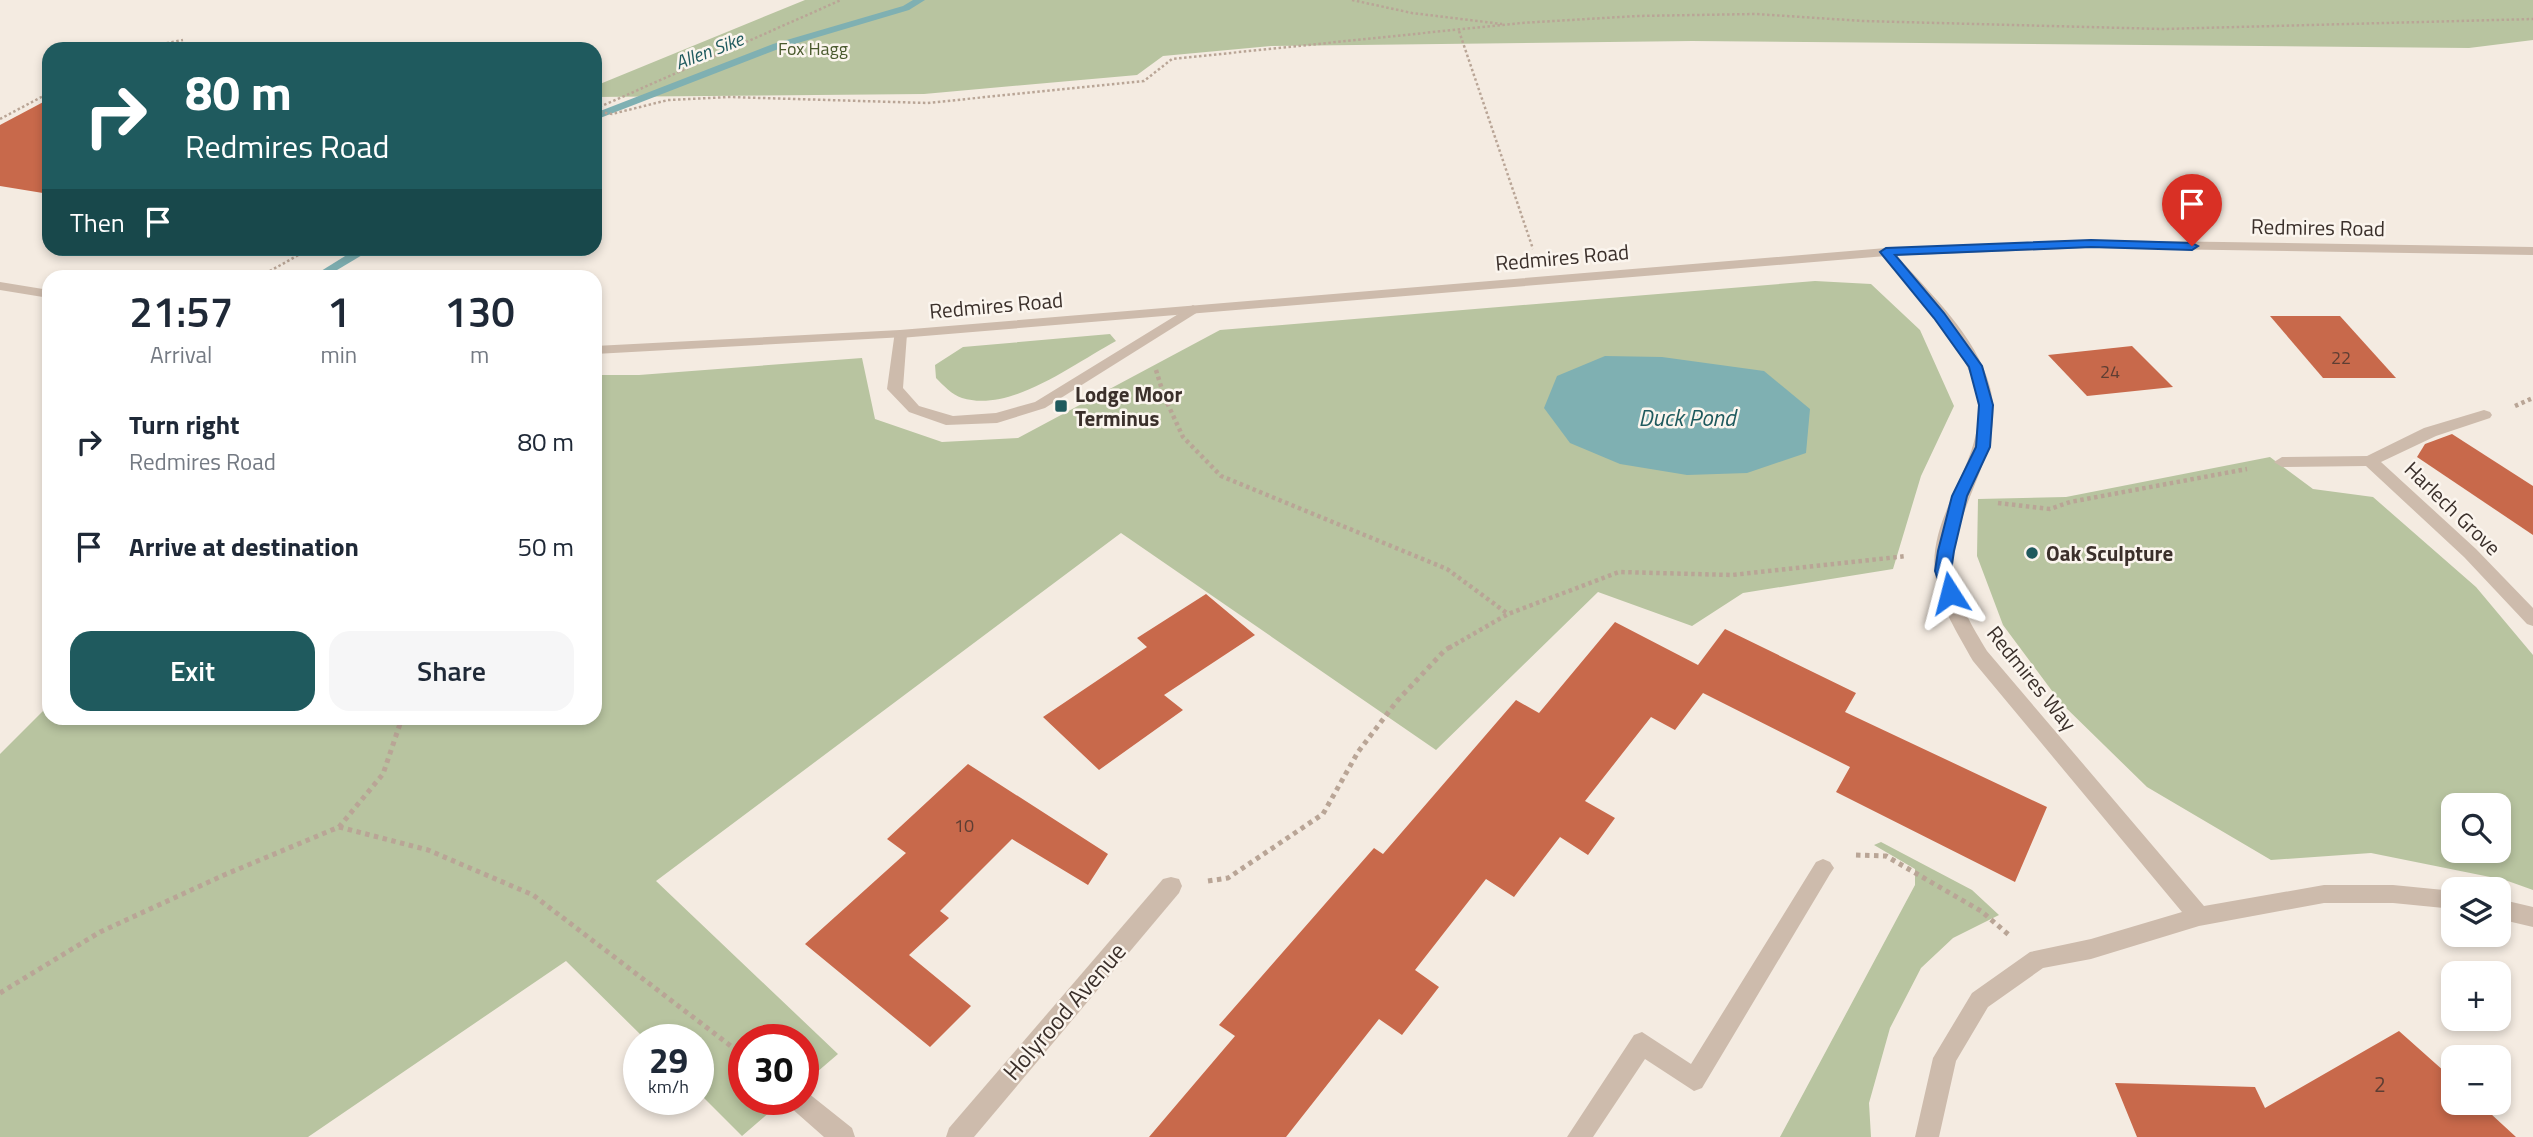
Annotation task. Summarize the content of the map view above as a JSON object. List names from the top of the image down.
{
  "streets": {
    "street": [
      "Redmires Road",
      "Harlech Grove",
      "Redmires Way",
      "Holyrood Avenue"
    ]
  },
  "crossings": [
    ["Redmires Road", "Redmires Way"]
  ],
  "water": ["Allen Sike", "Duck Pond"],
  "parks": ["Fox Hagg"],
  "places": {
    "transit": ["Lodge Moor Terminus"],
    "other": ["Oak Sculpture"]
  },
  "house_numbers": [
    "22",
    "24",
    "10",
    "2"
  ],
  "page": {
    "turn": ["80 m", "Redmires Road"],
    "then": "Then",
    "eta": [
      "21:57",
      "Arrival",
      "1",
      "min",
      "130",
      "m"
    ],
    "list": [
      {
        "name": "Turn right",
        "note": "Redmires Road",
        "value": "80 m"
      },
      {
        "name": "Arrive at destination",
        "value": "50 m"
      }
    ],
    "buttons": ["Exit", "Share"],
    "map_buttons": ["+", "−"],
    "speed": "29 km/h",
    "limit": "30"
  }
}
